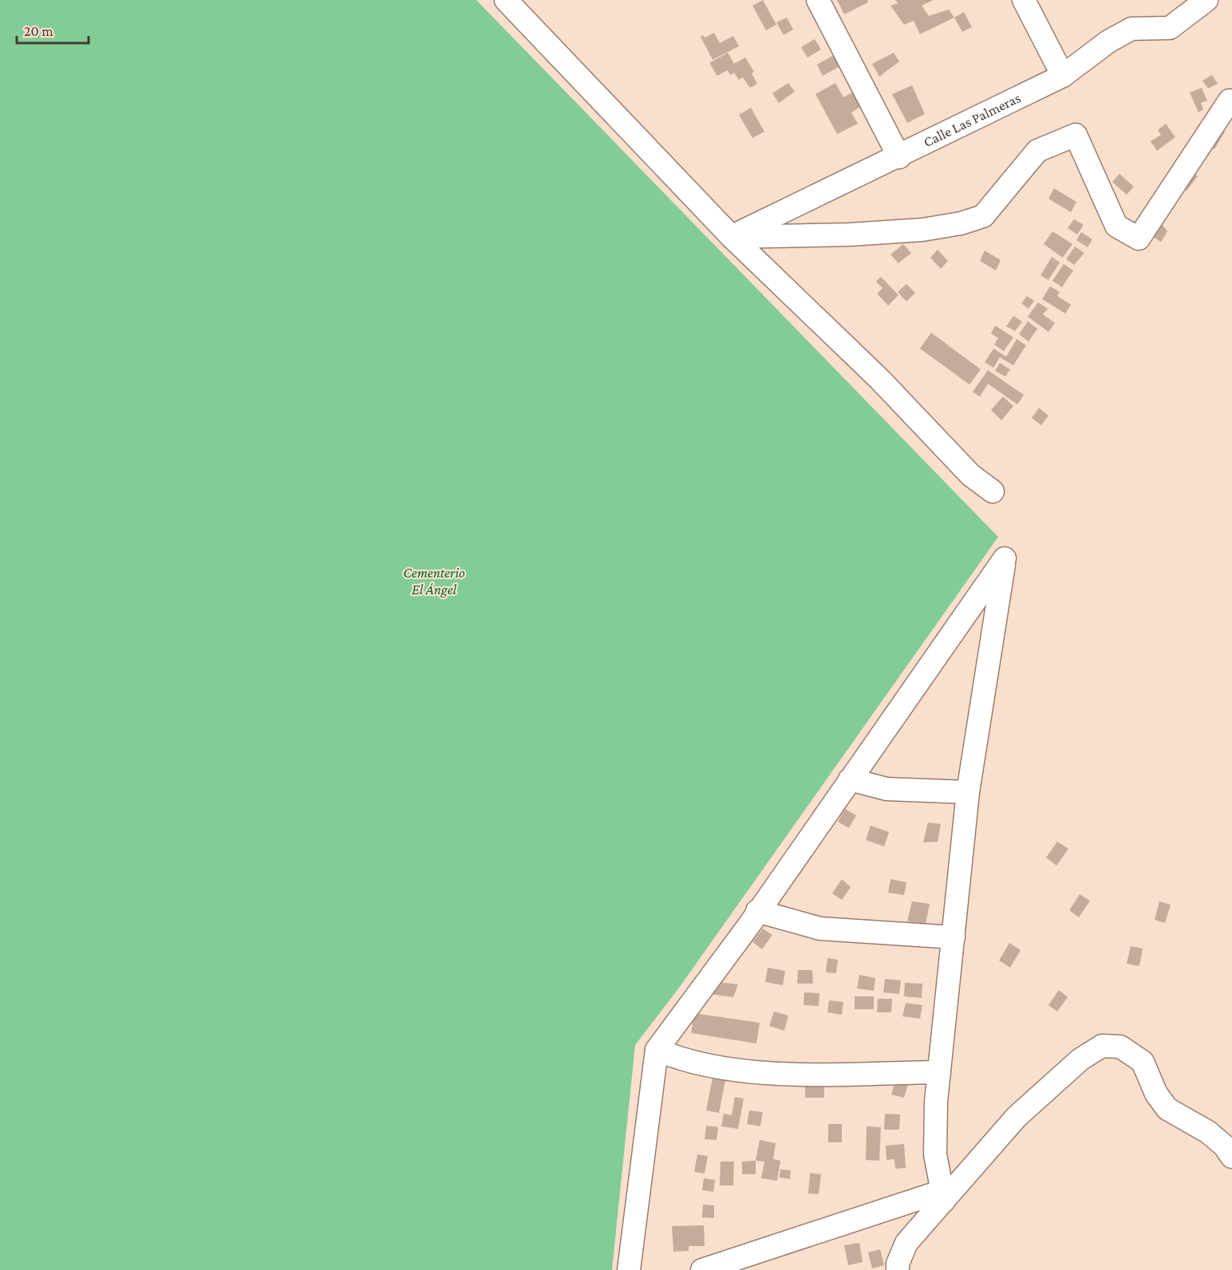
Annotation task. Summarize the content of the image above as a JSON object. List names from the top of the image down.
{
  "streets": {
    "street": ["Calle Las Palmeras"]
  },
  "parks": ["Cementerio El Ángel"],
  "scale_bar": "20 m"
}
